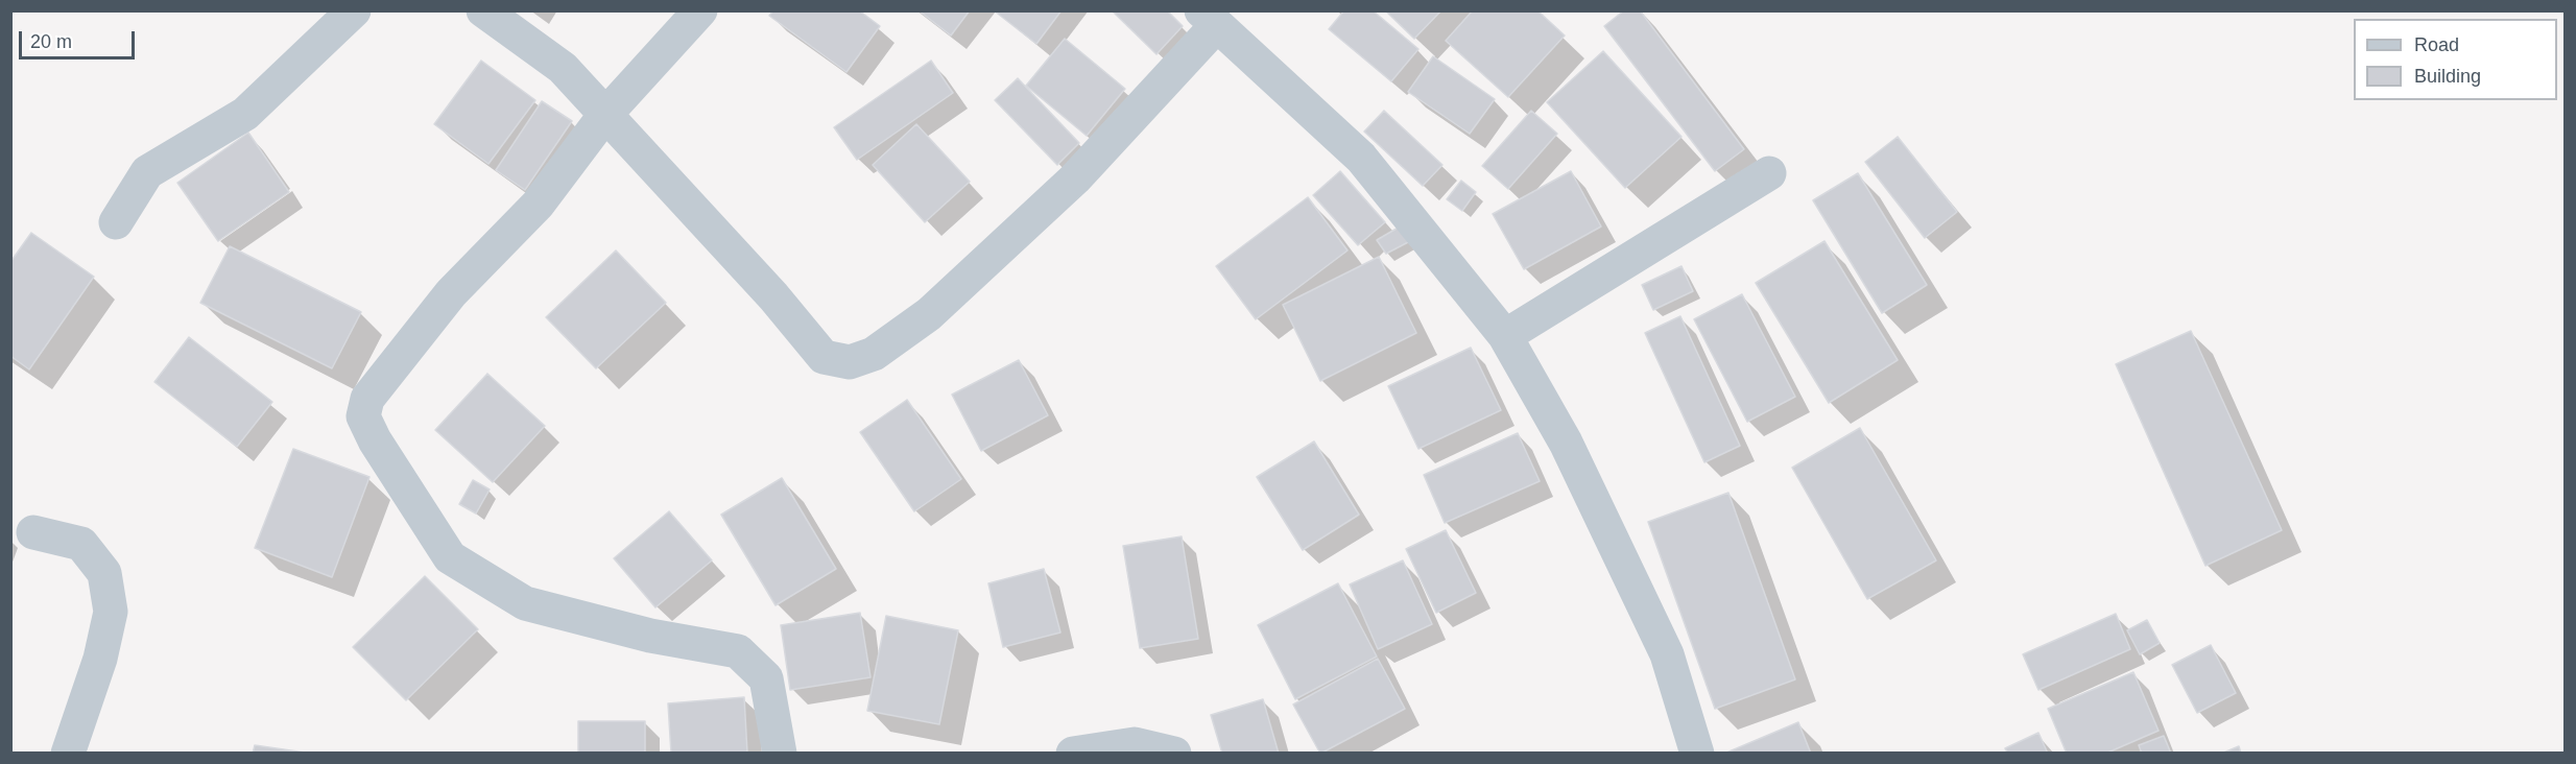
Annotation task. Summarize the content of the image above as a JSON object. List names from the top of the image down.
{
  "legend": ["Road", "Building"],
  "scale_bar": "20 m"
}
